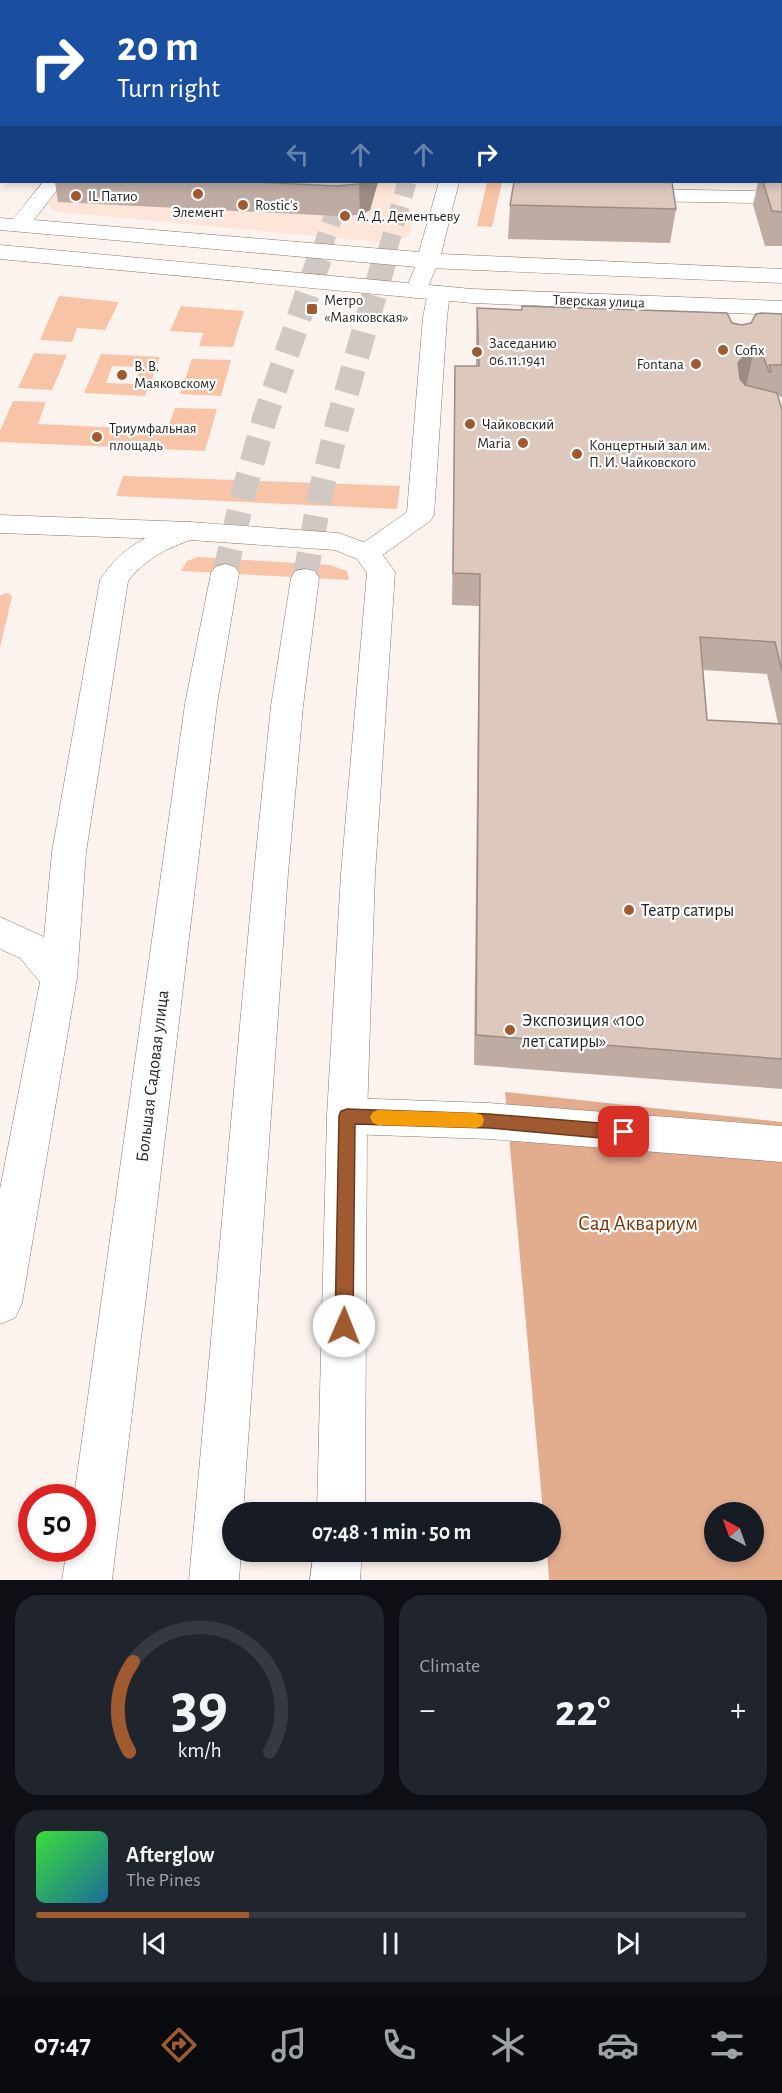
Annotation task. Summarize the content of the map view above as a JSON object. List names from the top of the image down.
{
  "streets": {
    "main road": ["Тверская улица", "Большая Садовая улица"]
  },
  "parks": ["Сад Аквариум"],
  "places": {
    "other": [
      "Элемент",
      "IL Патио",
      "Rostic's",
      "А. Д. Дементьеву",
      "Cofix",
      "Заседанию 06.11.1941",
      "Fontana",
      "В. В. Маяковскому",
      "Чайковский",
      "Триумфальная площадь",
      "Maria",
      "Концертный зал им. П. И. Чайковского",
      "Театр сатиры",
      "Экспозиция «100 лет сатиры»"
    ],
    "transit": ["Метро «Маяковская»"]
  },
  "north": "top left",
  "page": {
    "turn": ["20 m", "Turn right"],
    "limit": "50",
    "trip": "07:48 · 1 min · 50 m",
    "tile": "Climate",
    "heat": ["−", "22°", "+"],
    "song": ["Afterglow", "The Pines"],
    "tabs": "07:47",
    "gauge": ["39", "km/h"]
  }
}
